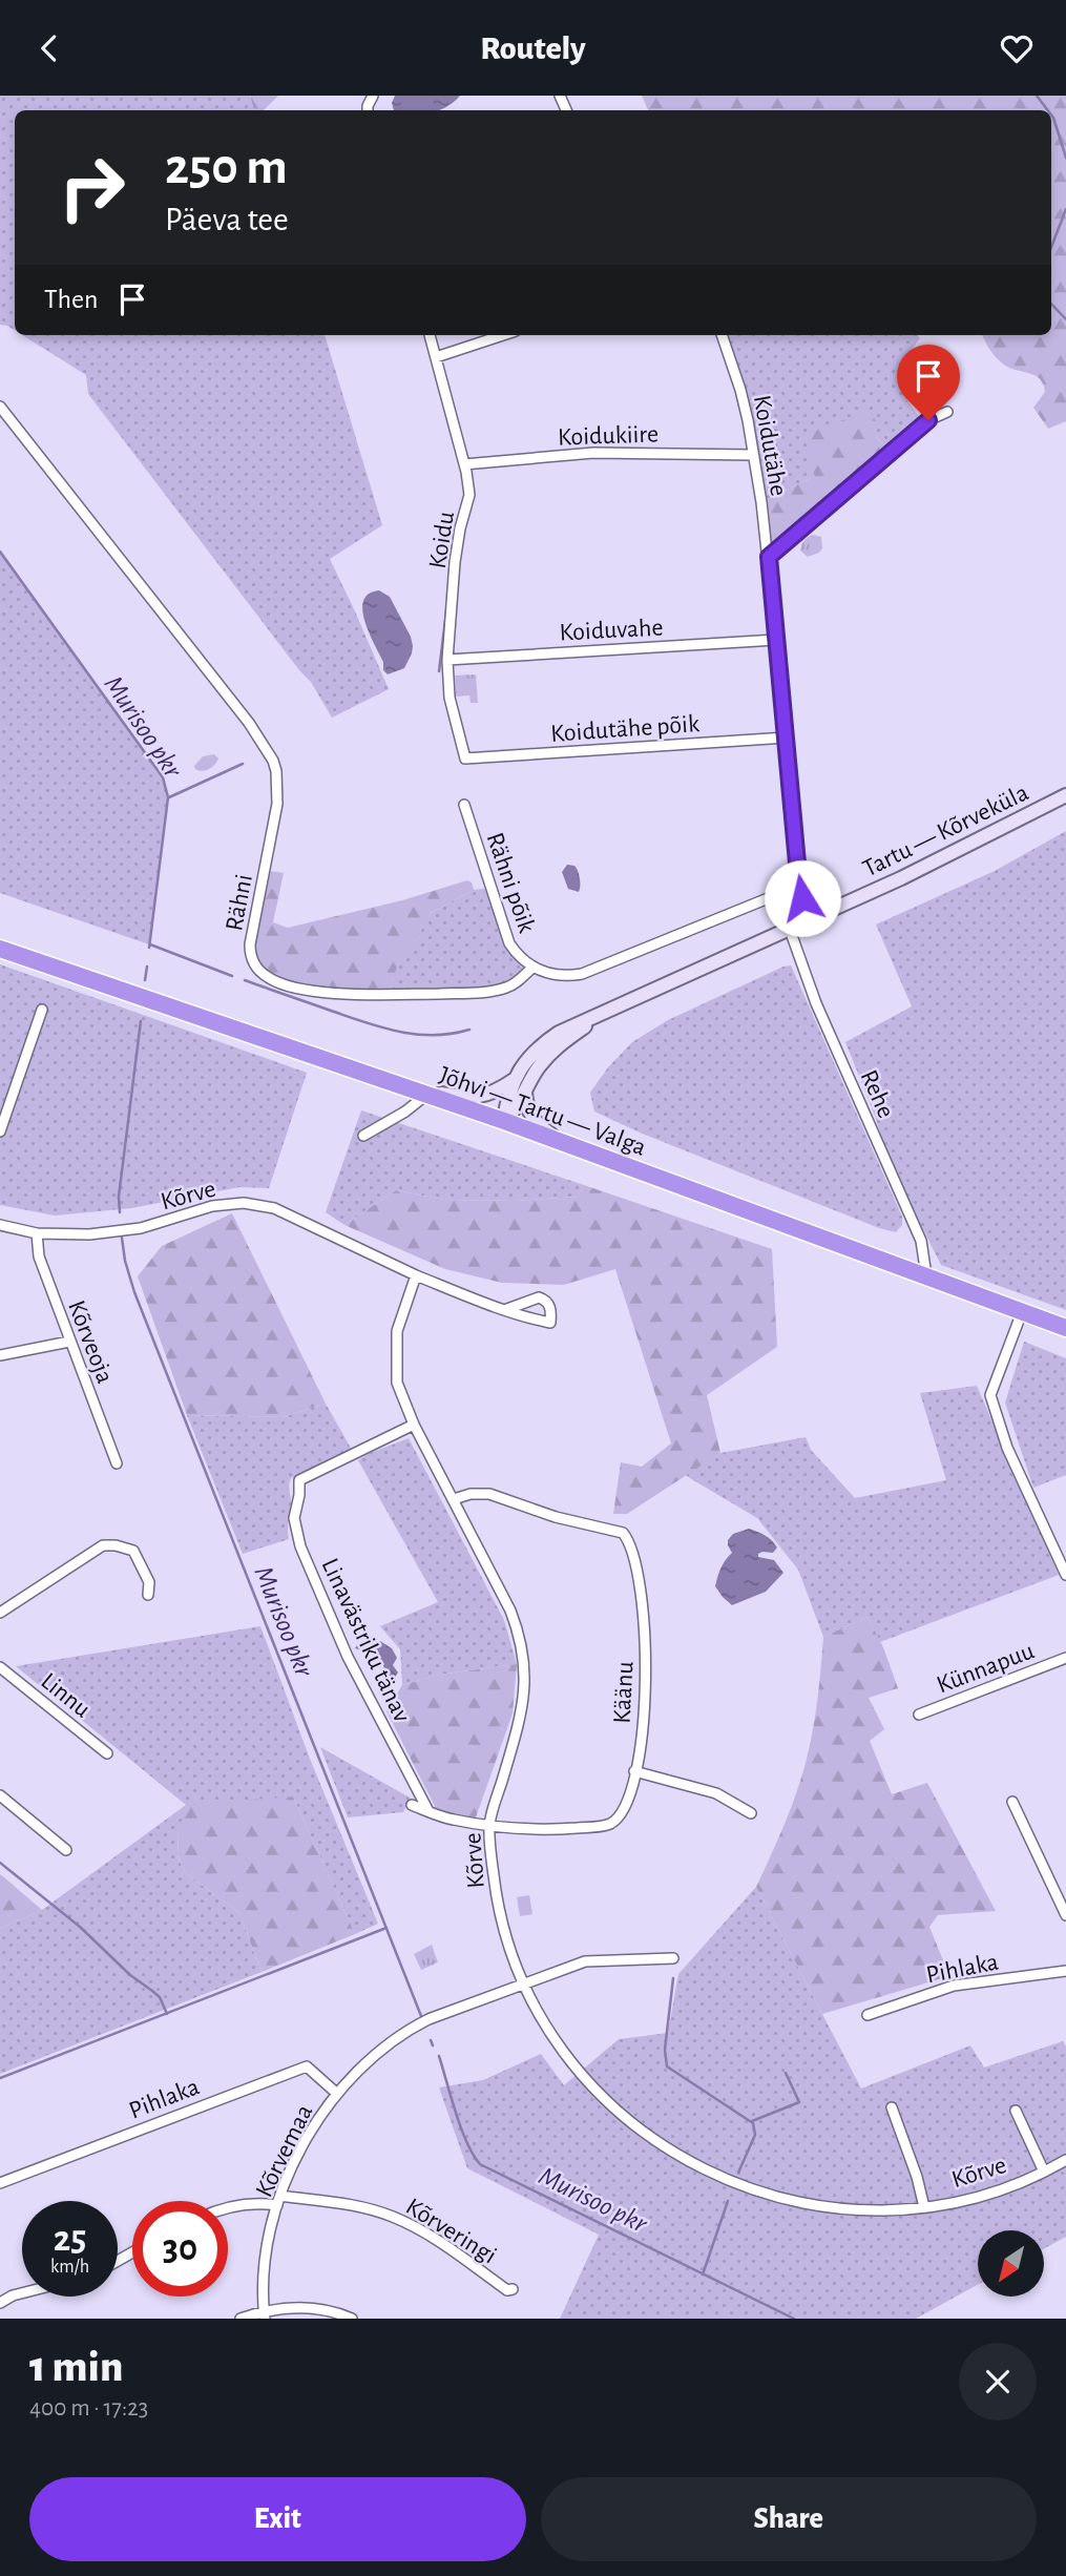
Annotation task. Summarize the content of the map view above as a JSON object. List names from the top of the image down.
{
  "streets": {
    "highway": ["Jõhvi — Tartu — Valga"],
    "main road": ["Tartu — Kõrveküla"],
    "street": [
      "Koidukiire",
      "Koidutähe",
      "Koidu",
      "Koiduvahe",
      "Koidutähe põik",
      "Rähni põik",
      "Rähni",
      "Rehe",
      "Kõrve",
      "Kõrveoja",
      "Linavästriku tänav",
      "Künnapuu",
      "Käänu",
      "Linnu",
      "Pihlaka",
      "Kõrvemaa",
      "Kõrveringi"
    ]
  },
  "crossings": [
    ["Koidukiire", "Koidutähe"],
    ["Koidukiire", "Koidu"],
    ["Koidutähe", "Koiduvahe"],
    ["Koidutähe", "Koidutähe põik"],
    ["Koidutähe", "Tartu — Kõrveküla"],
    ["Koidu", "Koiduvahe"],
    ["Koidu", "Koidutähe põik"],
    ["Tartu — Kõrveküla", "Rehe"],
    ["Tartu — Kõrveküla", "Jõhvi — Tartu — Valga"],
    ["Rähni põik", "Rähni"],
    ["Rehe", "Jõhvi — Tartu — Valga"],
    ["Kõrve", "Kõrveoja"],
    ["Kõrve", "Linavästriku tänav"],
    ["Kõrve", "Käänu"],
    ["Kõrve", "Kõrvemaa"],
    ["Linavästriku tänav", "Käänu"],
    ["Pihlaka", "Kõrvemaa"],
    ["Kõrvemaa", "Kõrveringi"]
  ],
  "water": ["Murisoo pkr"],
  "north": "bottom left",
  "page": {
    "header": "Routely",
    "turn": ["250 m", "Päeva tee"],
    "then": "Then",
    "speed": "25 km/h",
    "limit": "30",
    "heading": ["1 min", "400 m · 17:23"],
    "buttons": ["Exit", "Share"]
  }
}
